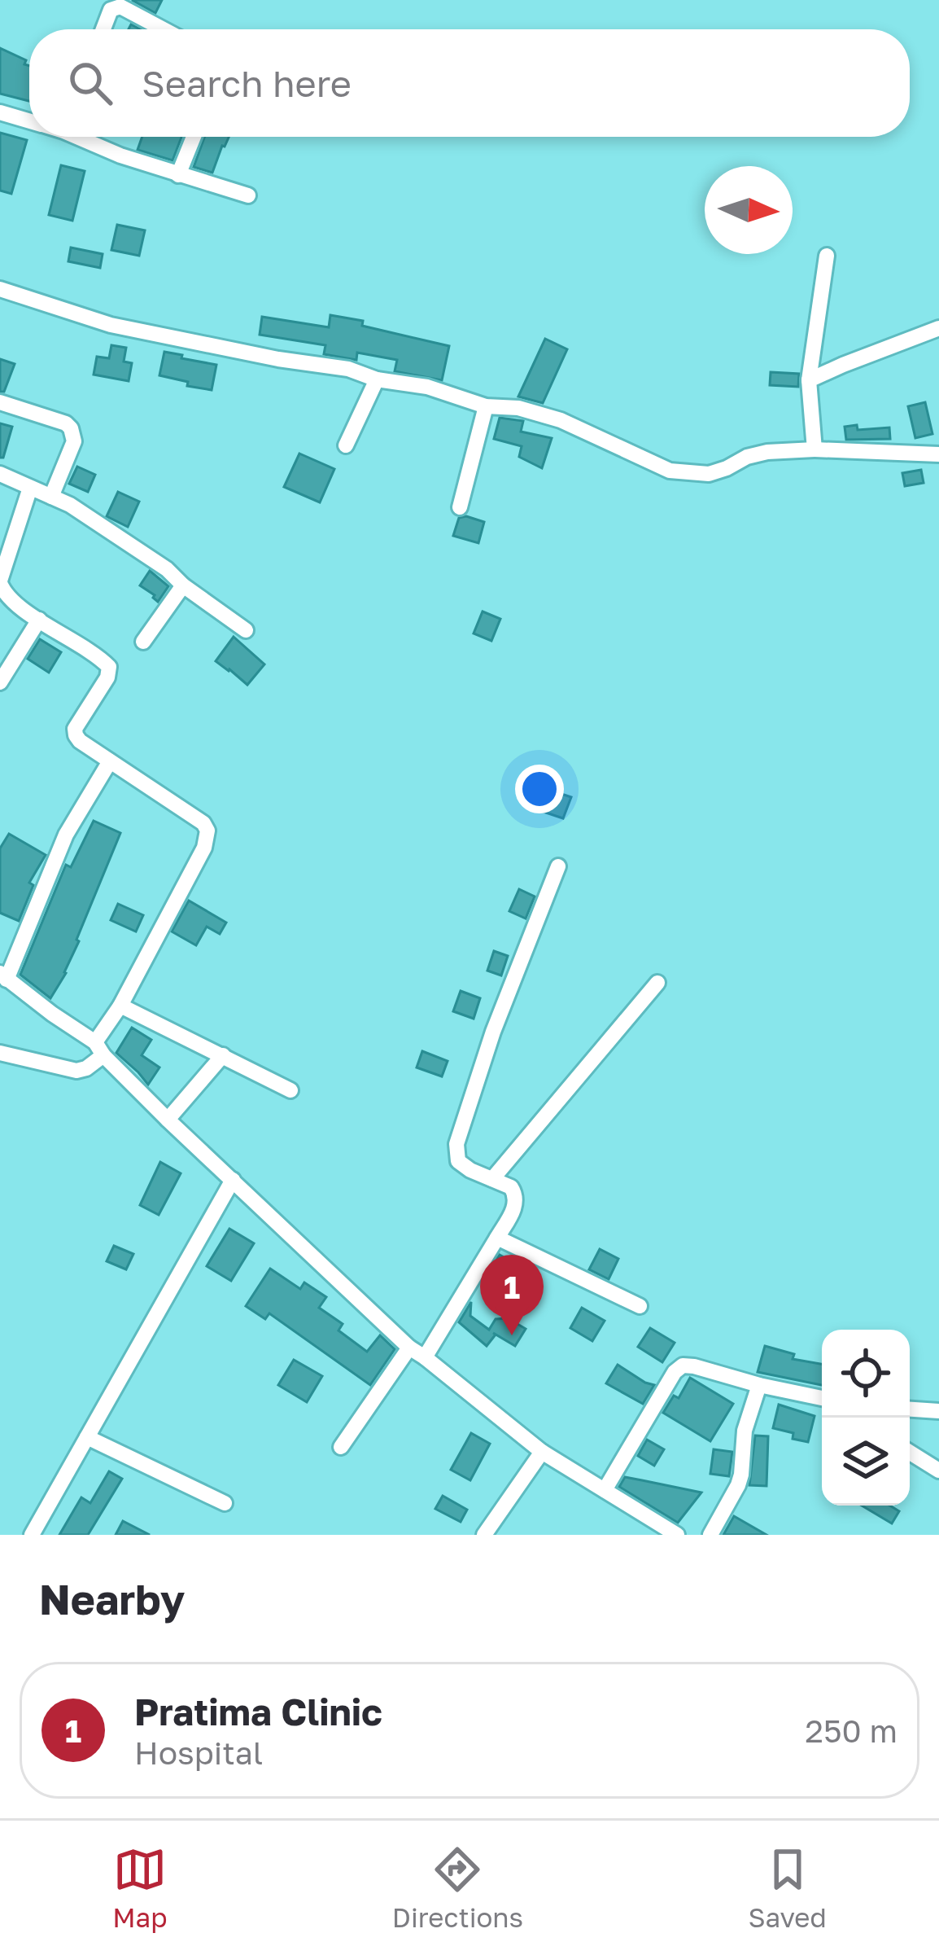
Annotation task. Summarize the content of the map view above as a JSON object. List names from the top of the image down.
{
  "north": "right",
  "page": {
    "search": "Search here",
    "pins": "1",
    "heading": "Nearby",
    "list": [
      {
        "mark": "1",
        "name": "Pratima Clinic",
        "note": "Hospital",
        "value": "250 m"
      }
    ],
    "nav": ["Map", "Directions", "Saved"]
  }
}
